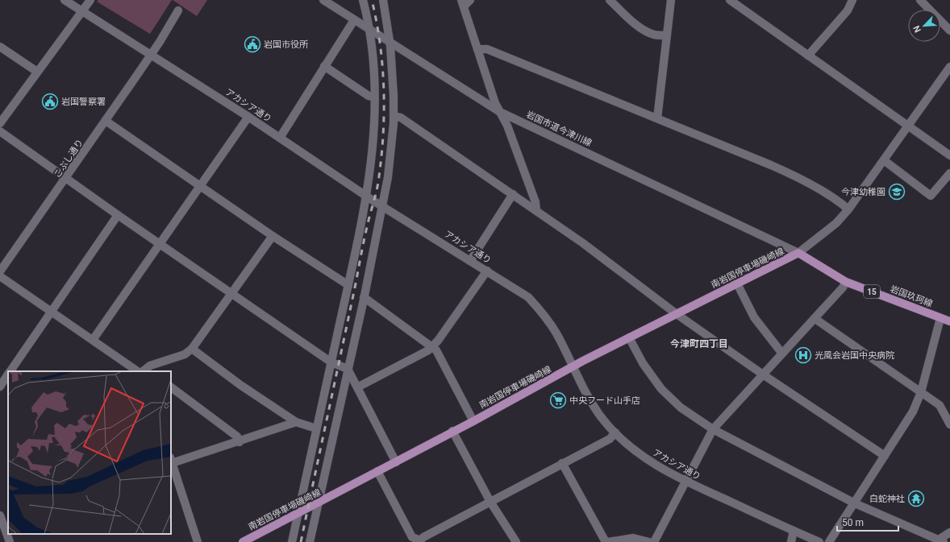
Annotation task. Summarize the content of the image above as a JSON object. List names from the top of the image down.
{
  "streets": {
    "main road": ["南岩国停車場磯崎線", "15", "岩国玖珂線"],
    "street": ["アカシア通り", "岩国市道今津川線", "こぶし通り"]
  },
  "crossings": [
    ["アカシア通り", "こぶし通り"],
    ["アカシア通り", "南岩国停車場磯崎線"],
    ["岩国市道今津川線", "南岩国停車場磯崎線"],
    ["岩国市道今津川線", "岩国玖珂線"],
    ["南岩国停車場磯崎線", "岩国玖珂線"]
  ],
  "districts": ["今津町四丁目"],
  "places": {
    "public building": ["岩国市役所", "岩国警察署"],
    "school or university": ["今津幼稚園"],
    "hospital": ["光風会岩国中央病院"],
    "supermarket": ["中央フード山手店"],
    "temple": ["白蛇神社"]
  },
  "scale_bar": "50 m",
  "north": "bottom left"
}
